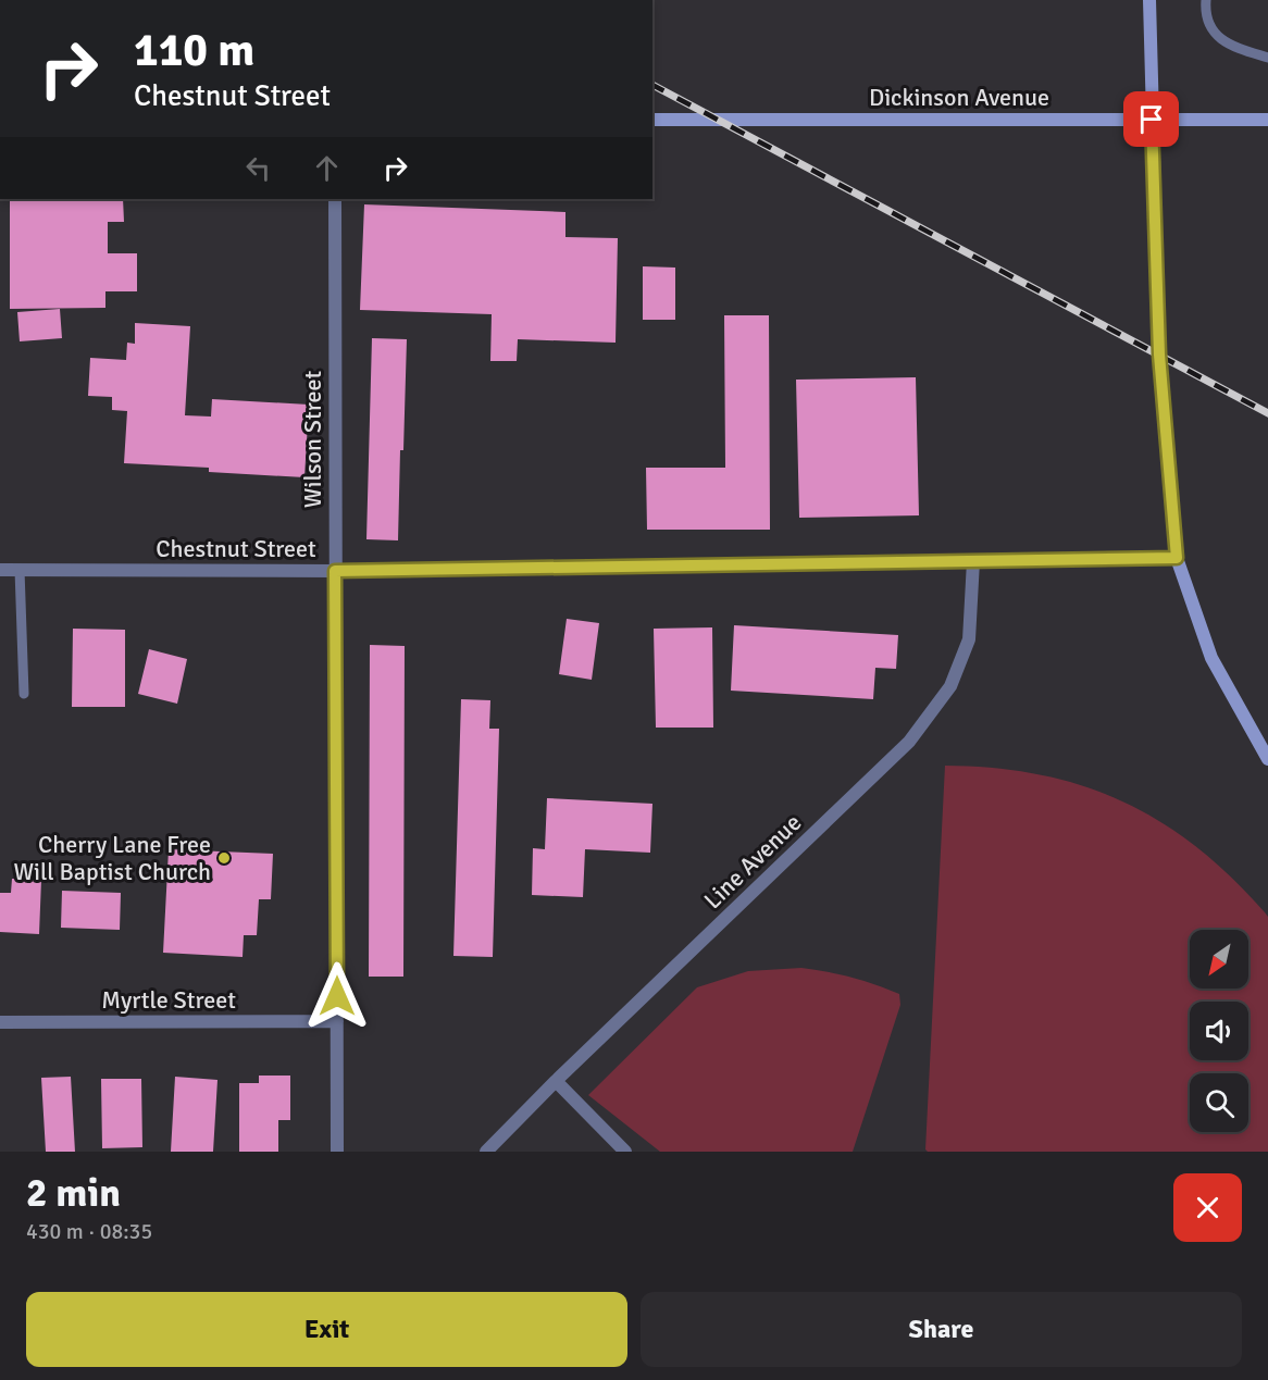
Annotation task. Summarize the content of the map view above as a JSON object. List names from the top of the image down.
{
  "streets": {
    "main road": ["Dickinson Avenue"],
    "street": [
      "Wilson Street",
      "Chestnut Street",
      "Line Avenue",
      "Myrtle Street"
    ]
  },
  "crossings": [
    ["Wilson Street", "Chestnut Street"],
    ["Wilson Street", "Myrtle Street"],
    ["Chestnut Street", "Line Avenue"]
  ],
  "places": ["Cherry Lane Free Will Baptist Church"],
  "north": "bottom left",
  "page": {
    "turn": ["110 m", "Chestnut Street"],
    "heading": ["2 min", "430 m · 08:35"],
    "buttons": ["Exit", "Share"]
  }
}
